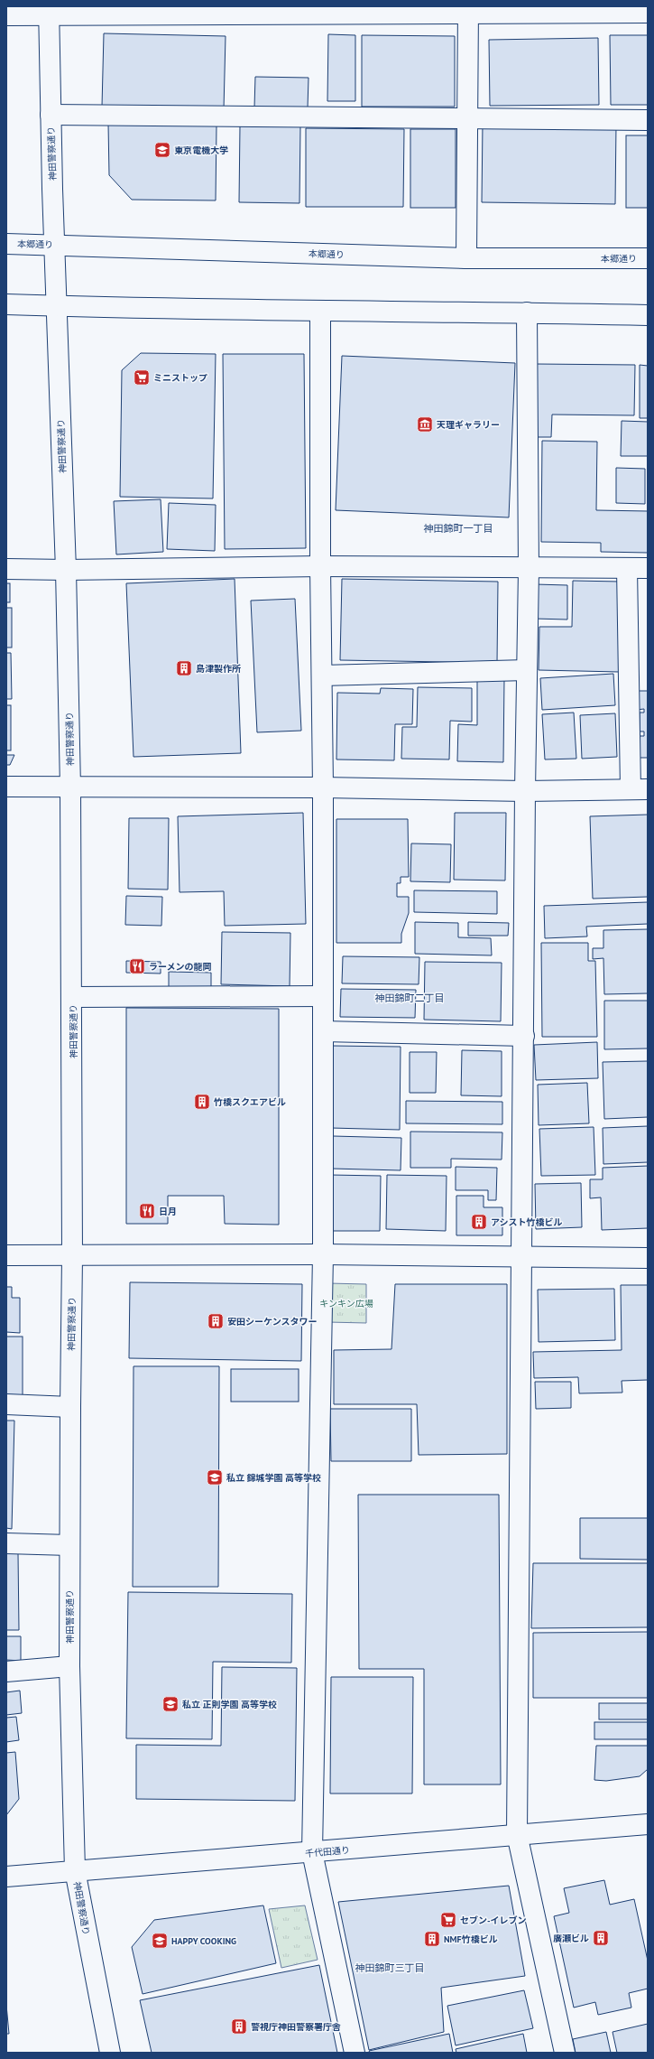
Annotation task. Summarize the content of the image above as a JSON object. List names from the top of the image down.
{
  "streets": {
    "street": ["神田警察通り", "本郷通り", "千代田通り"]
  },
  "crossings": [
    ["神田警察通り", "本郷通り"],
    ["神田警察通り", "千代田通り"]
  ],
  "districts": ["神田錦町一丁目", "神田錦町二丁目", "神田錦町三丁目"],
  "parks": ["キンキン広場"],
  "places": {
    "school or university": [
      "東京電機大学",
      "私立 錦城学園 高等学校",
      "私立 正則学園 高等学校",
      "HAPPY COOKING"
    ],
    "supermarket": ["ミニストップ", "セブン-イレブン"],
    "museum": ["天理ギャラリー"],
    "building": [
      "島津製作所",
      "竹橋スクエアビル",
      "アシスト竹橋ビル",
      "安田シーケンスタワー",
      "廣瀬ビル",
      "NMF竹橋ビル",
      "警視庁神田警察署庁舎"
    ],
    "restaurant": ["ラーメンの龍岡", "日月"]
  }
}
